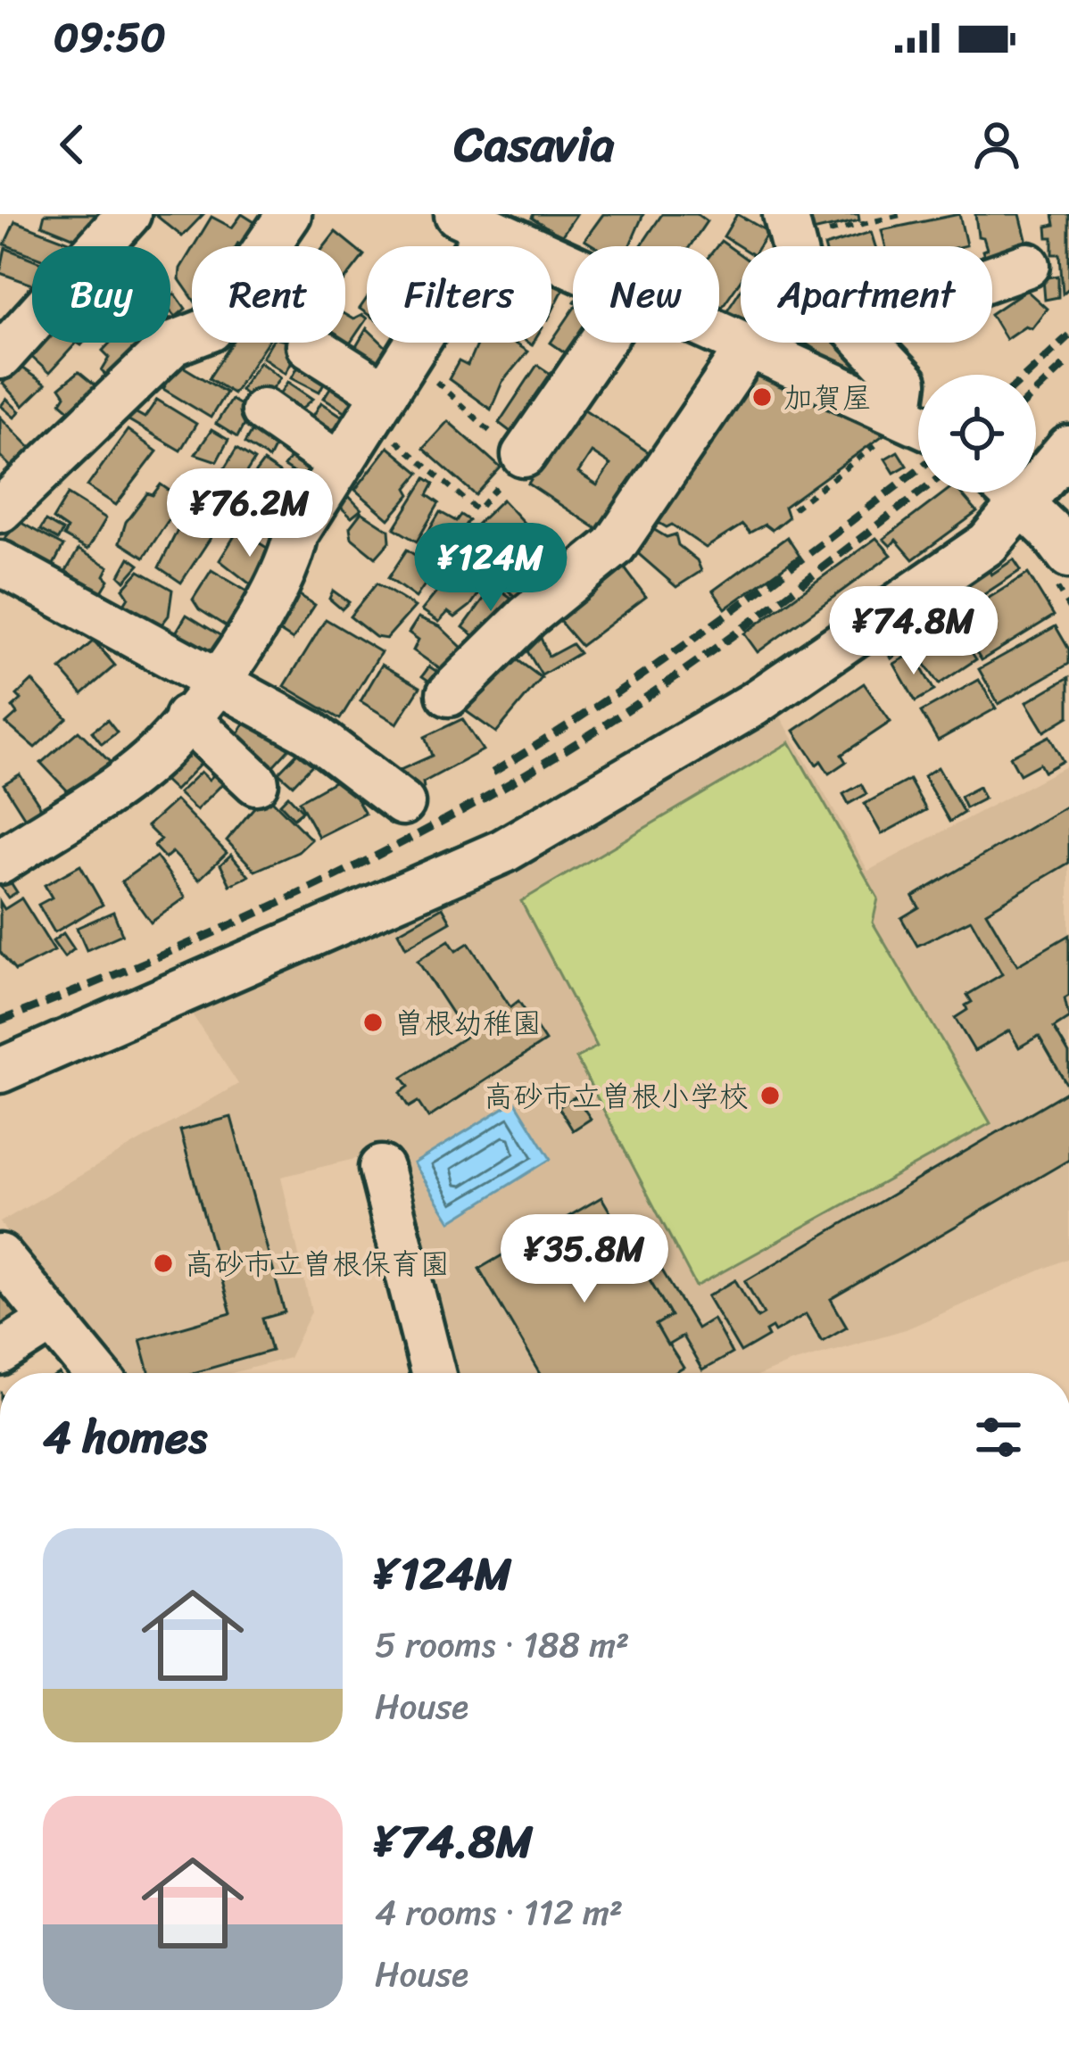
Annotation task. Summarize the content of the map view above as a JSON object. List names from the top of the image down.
{
  "places": [
    "加賀屋",
    "曽根幼稚園",
    "高砂市立曽根小学校",
    "高砂市立曽根保育園"
  ],
  "page": {
    "status": "09:50",
    "header": "Casavia",
    "chip": [
      "Buy",
      "Rent",
      "Filters",
      "New",
      "Apartment"
    ],
    "price": [
      "¥76.2M",
      "¥124M",
      "¥74.8M",
      "¥35.8M"
    ],
    "heading": "4 homes",
    "list": [
      {
        "name": "¥124M",
        "note": "5 rooms · 188 m² · House"
      },
      {
        "name": "¥74.8M",
        "note": "4 rooms · 112 m² · House"
      }
    ]
  }
}
